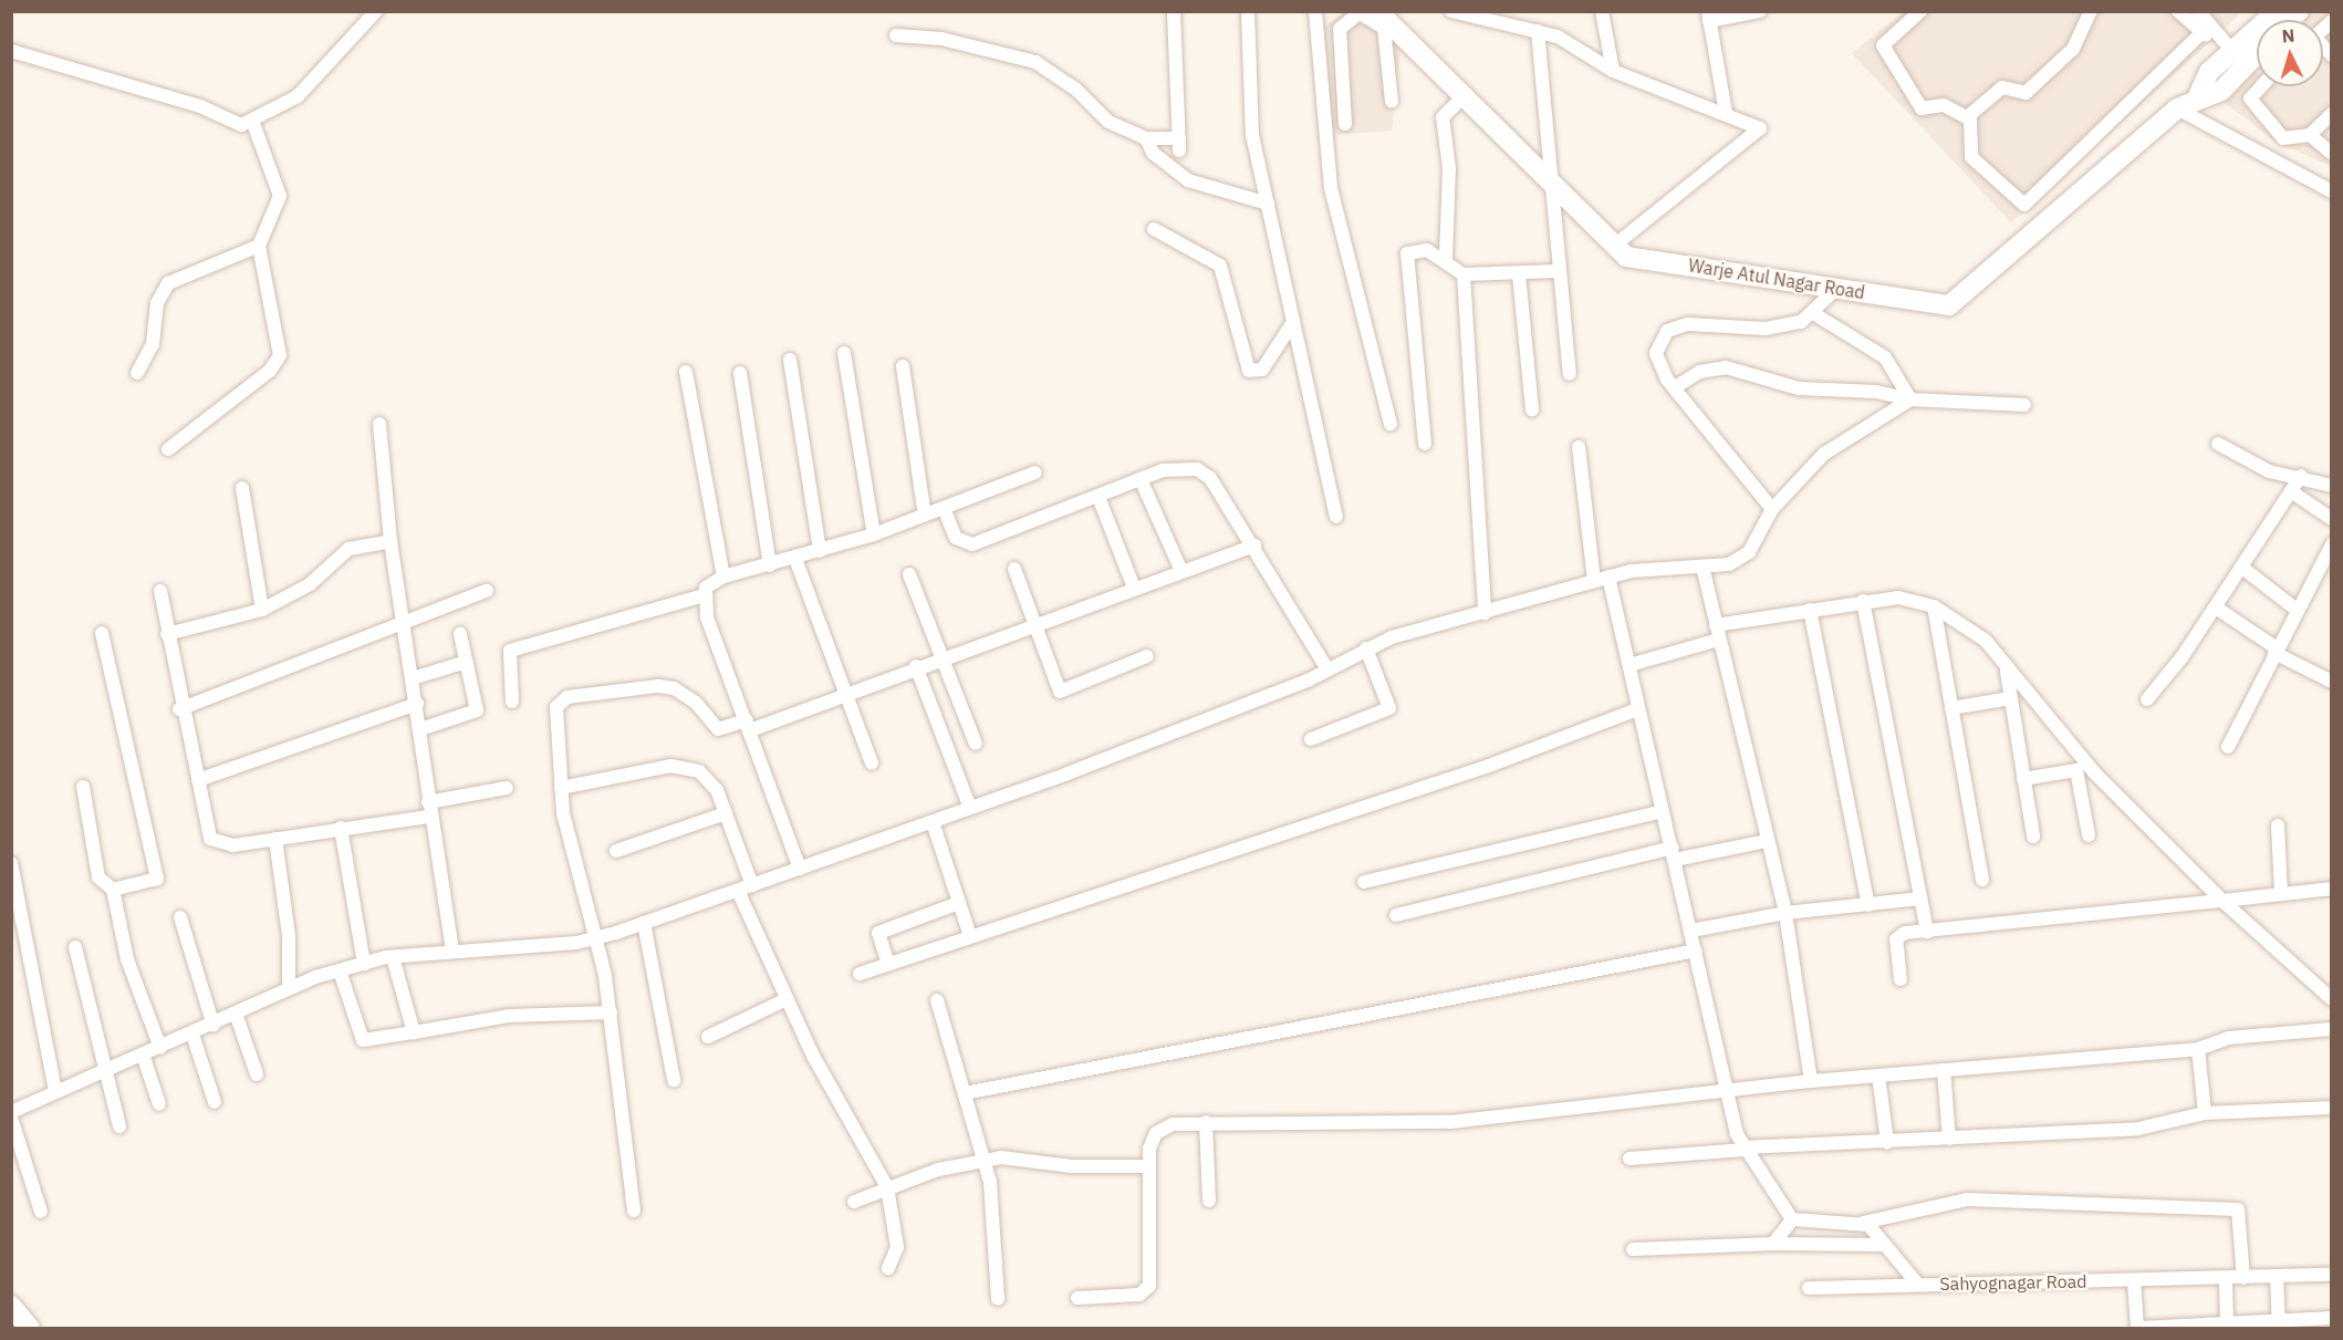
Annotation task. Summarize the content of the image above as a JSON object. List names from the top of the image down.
{
  "streets": {
    "street": ["Warje Atul Nagar Road", "Sahyognagar Road"]
  },
  "north": "top"
}
